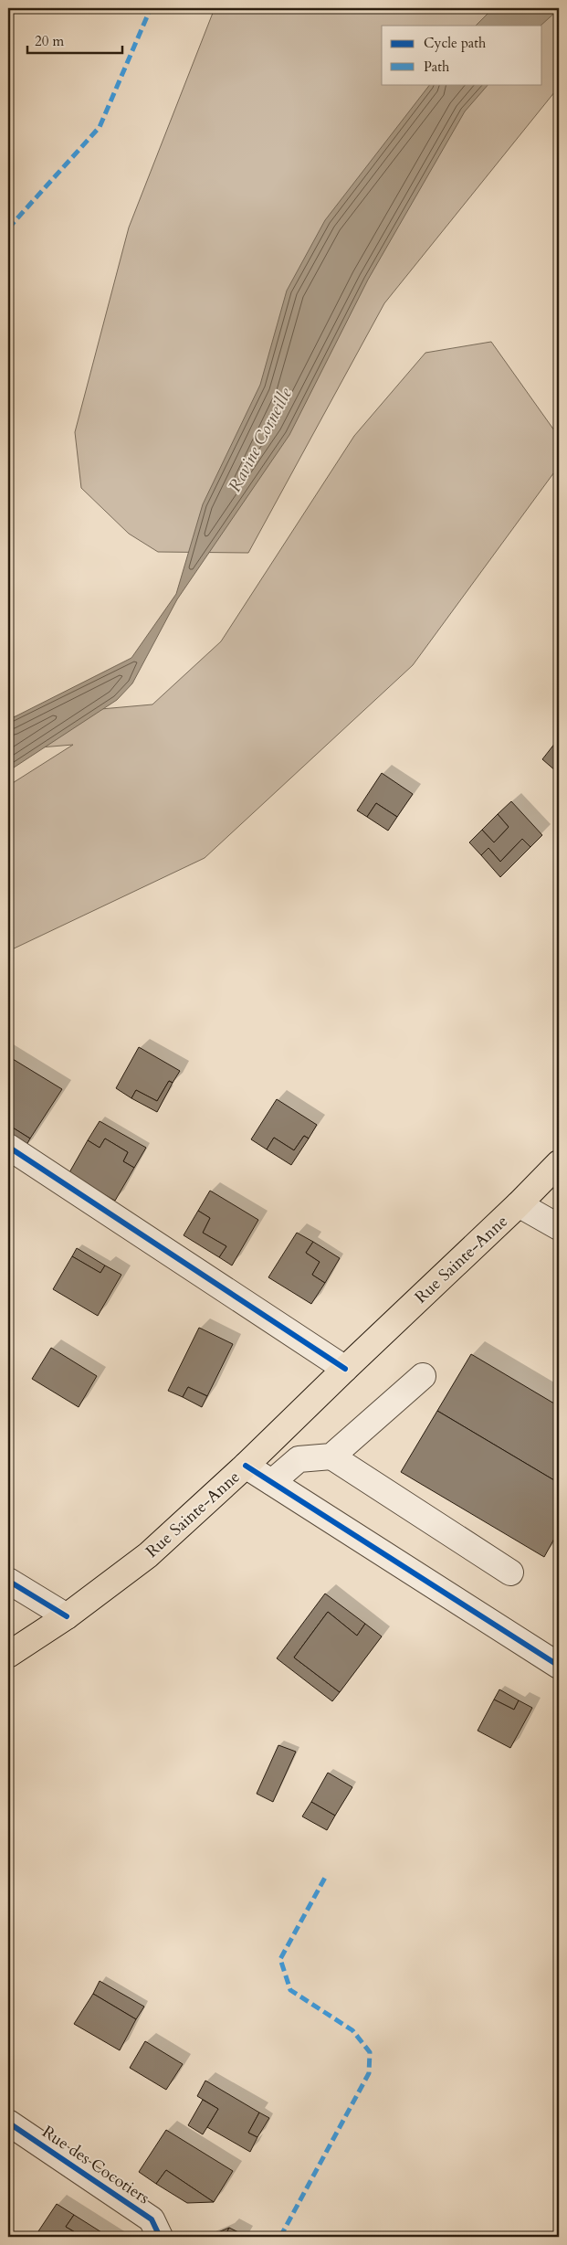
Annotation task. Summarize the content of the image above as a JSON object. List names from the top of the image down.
{
  "streets": {
    "main road": ["Rue Sainte-Anne"],
    "street": ["Rue des Cocotiers"]
  },
  "water": ["Ravine Corneille"],
  "legend": ["Cycle path", "Path"],
  "scale_bar": "20 m"
}
